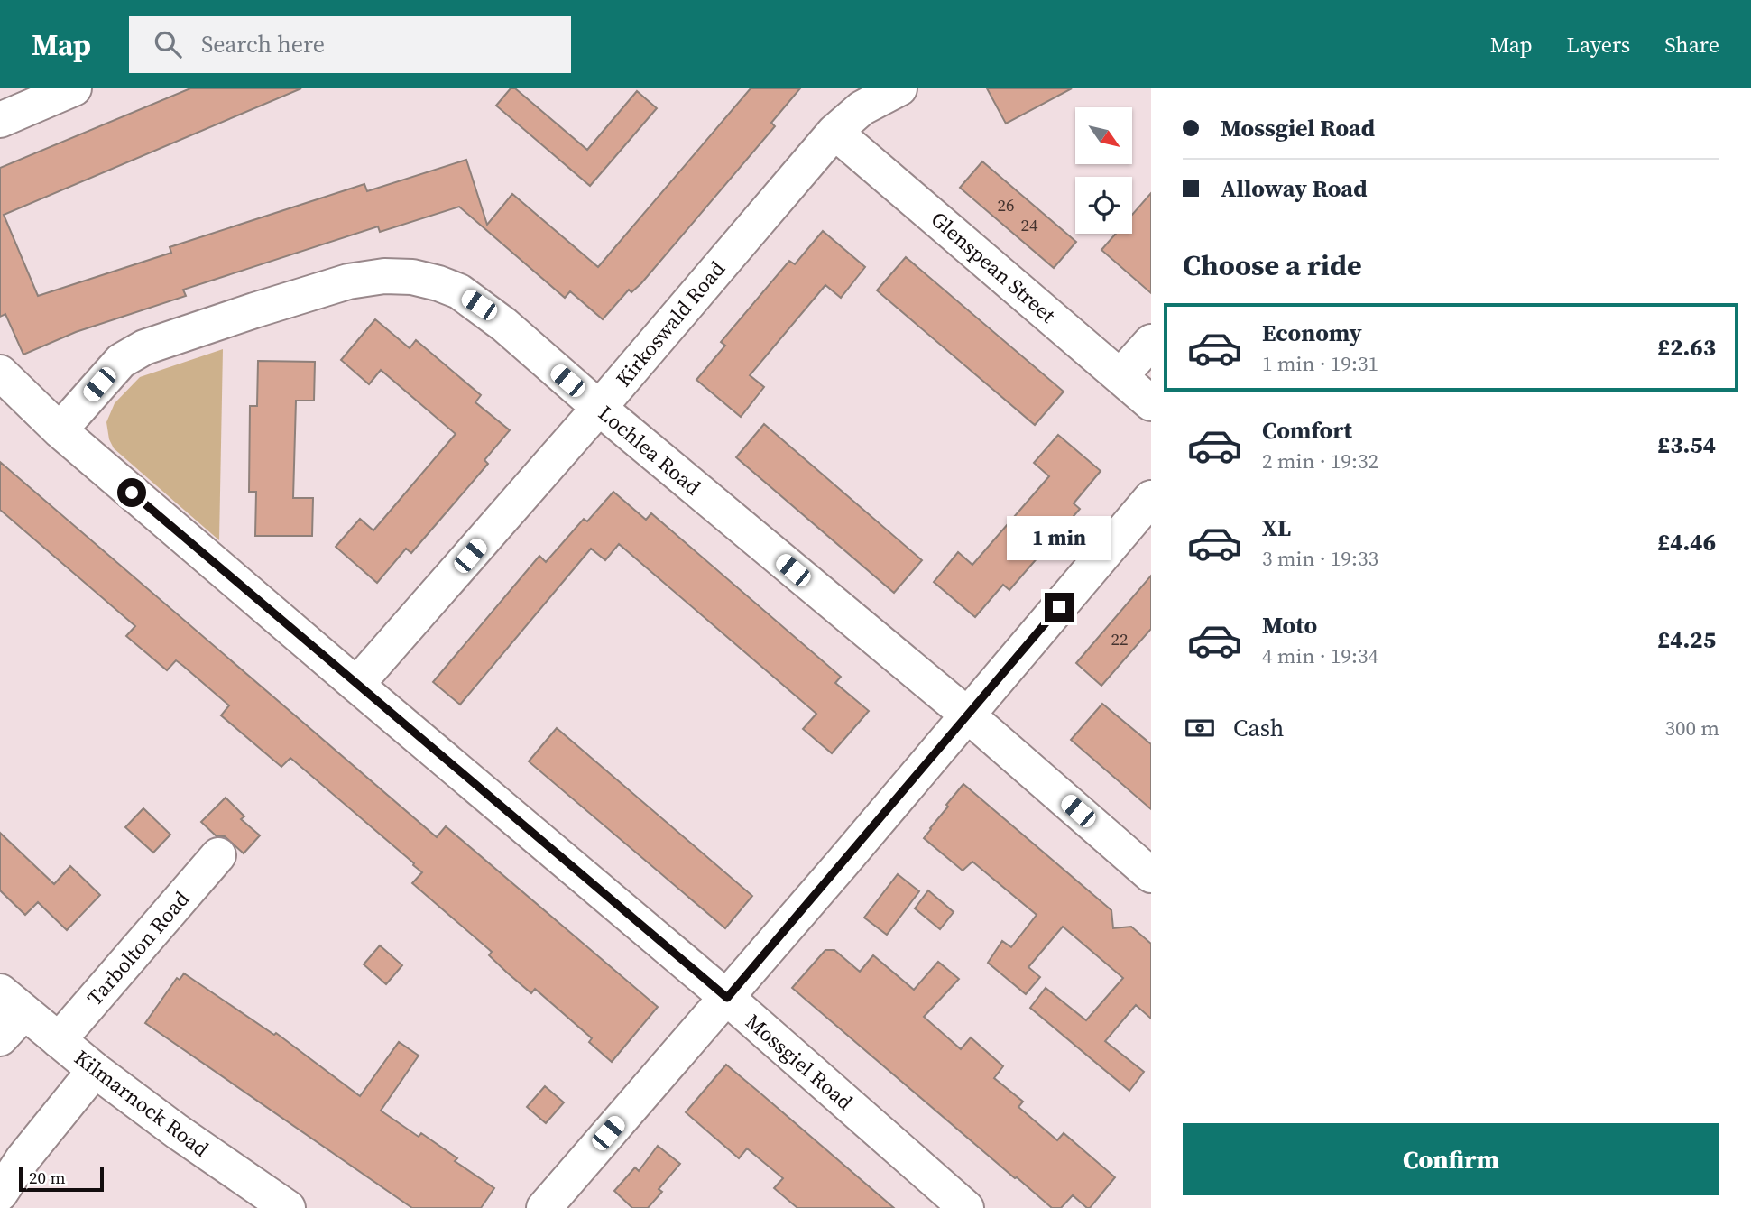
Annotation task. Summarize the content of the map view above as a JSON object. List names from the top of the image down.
{
  "streets": {
    "street": [
      "Glenspean Street",
      "Kirkoswald Road",
      "Lochlea Road",
      "Tarbolton Road",
      "Mossgiel Road",
      "Kilmarnock Road"
    ]
  },
  "crossings": [
    ["Glenspean Street", "Kirkoswald Road"],
    ["Kirkoswald Road", "Lochlea Road"],
    ["Kirkoswald Road", "Mossgiel Road"],
    ["Lochlea Road", "Mossgiel Road"],
    ["Tarbolton Road", "Kilmarnock Road"]
  ],
  "house_numbers": ["26", "24", "22"],
  "scale_bar": "20 m",
  "north": "bottom right",
  "page": {
    "header": "Map",
    "search": "Search here",
    "nav": ["Map", "Layers", "Share"],
    "banner": ["Mossgiel Road", "Alloway Road"],
    "heading": "Choose a ride",
    "list": [
      {
        "name": "Economy",
        "note": "1 min · 19:31",
        "value": "£2.63"
      },
      {
        "name": "Comfort",
        "note": "2 min · 19:32",
        "value": "£3.54"
      },
      {
        "name": "XL",
        "note": "3 min · 19:33",
        "value": "£4.46"
      },
      {
        "name": "Moto",
        "note": "4 min · 19:34",
        "value": "£4.25"
      }
    ],
    "bubble": "1 min",
    "pay": ["Cash", "300 m"],
    "buttons": "Confirm",
    "scale": "20 m"
  }
}
